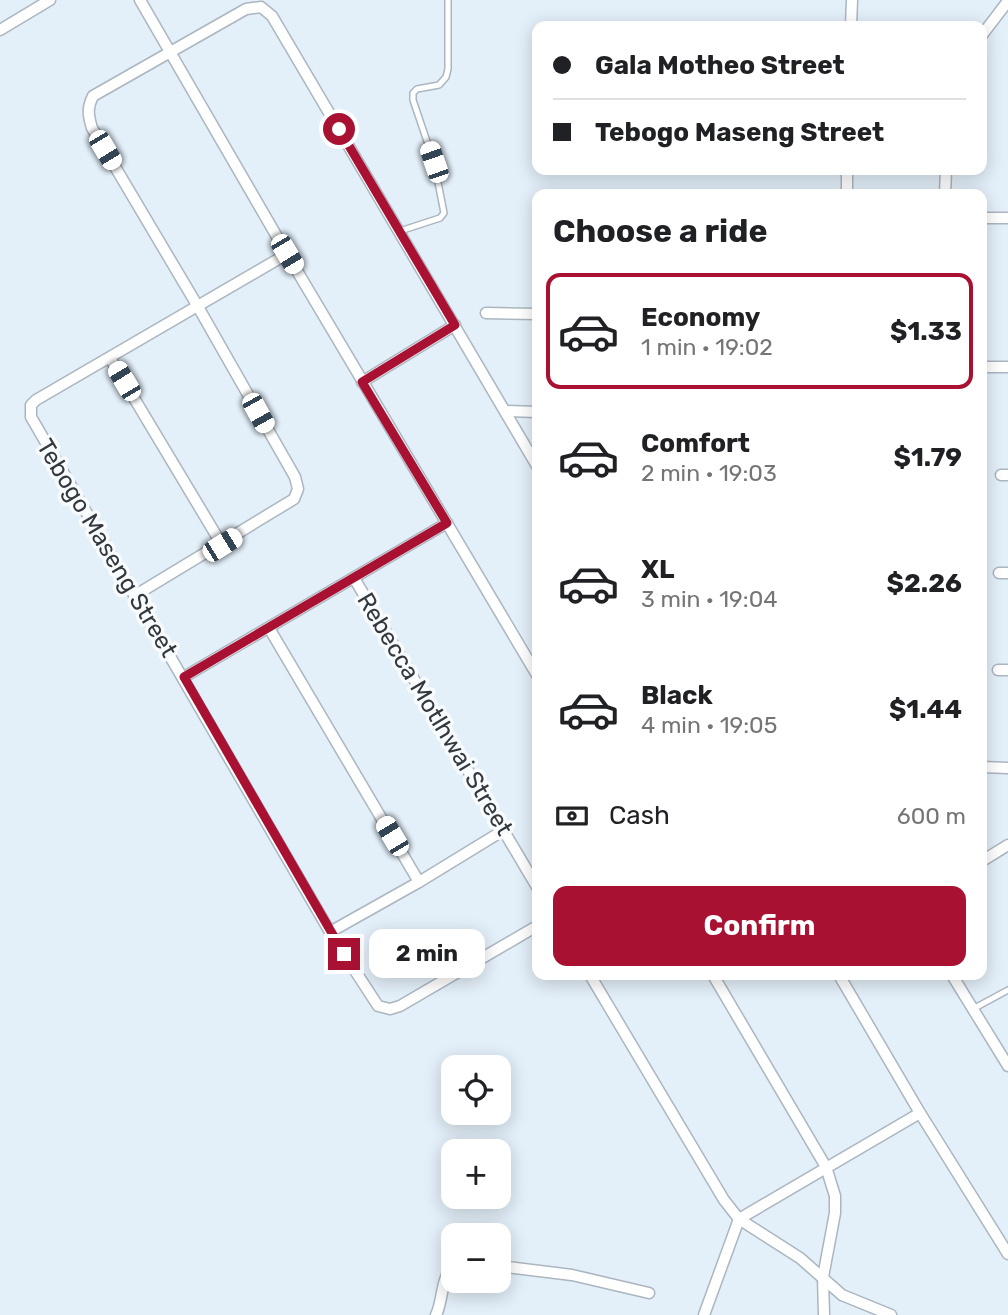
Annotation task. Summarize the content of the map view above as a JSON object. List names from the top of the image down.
{
  "streets": {
    "street": ["Tebogo Maseng Street", "Rebecca Motlhwai Street"]
  },
  "page": {
    "banner": ["Gala Motheo Street", "Tebogo Maseng Street"],
    "heading": "Choose a ride",
    "list": [
      {
        "name": "Economy",
        "note": "1 min · 19:02",
        "value": "$1.33"
      },
      {
        "name": "Comfort",
        "note": "2 min · 19:03",
        "value": "$1.79"
      },
      {
        "name": "XL",
        "note": "3 min · 19:04",
        "value": "$2.26"
      },
      {
        "name": "Black",
        "note": "4 min · 19:05",
        "value": "$1.44"
      }
    ],
    "pay": ["Cash", "600 m"],
    "buttons": "Confirm",
    "bubble": "2 min",
    "map_buttons": ["+", "−"]
  }
}
